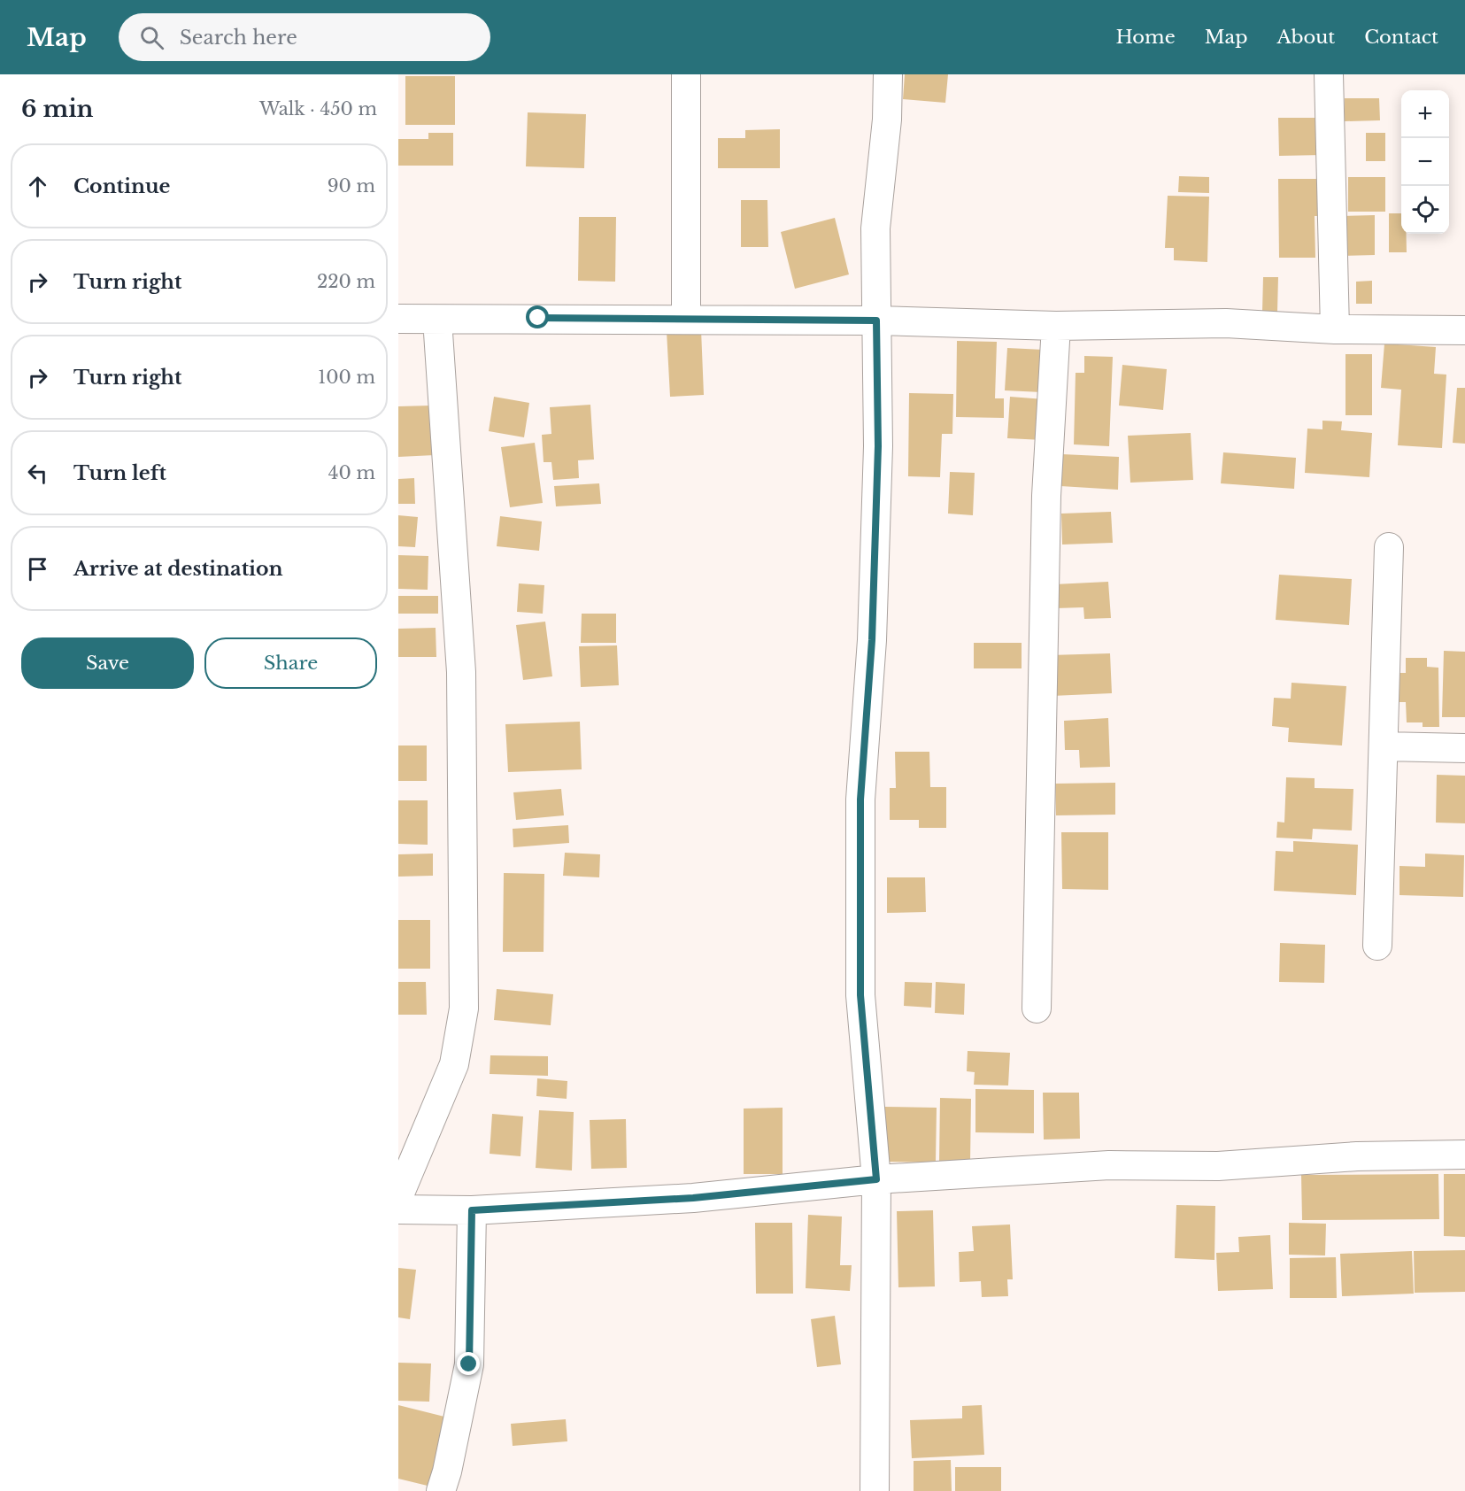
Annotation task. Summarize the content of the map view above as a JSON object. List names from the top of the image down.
{
  "page": {
    "header": "Map",
    "search": "Search here",
    "nav": [
      "Home",
      "Map",
      "About",
      "Contact"
    ],
    "heading": ["6 min", "Walk · 450 m"],
    "map_buttons": ["+", "−"],
    "list": [
      ["Continue", "90 m"],
      ["Turn right", "220 m"],
      ["Turn right", "100 m"],
      ["Turn left", "40 m"],
      "Arrive at destination"
    ],
    "buttons": ["Save", "Share"]
  }
}
